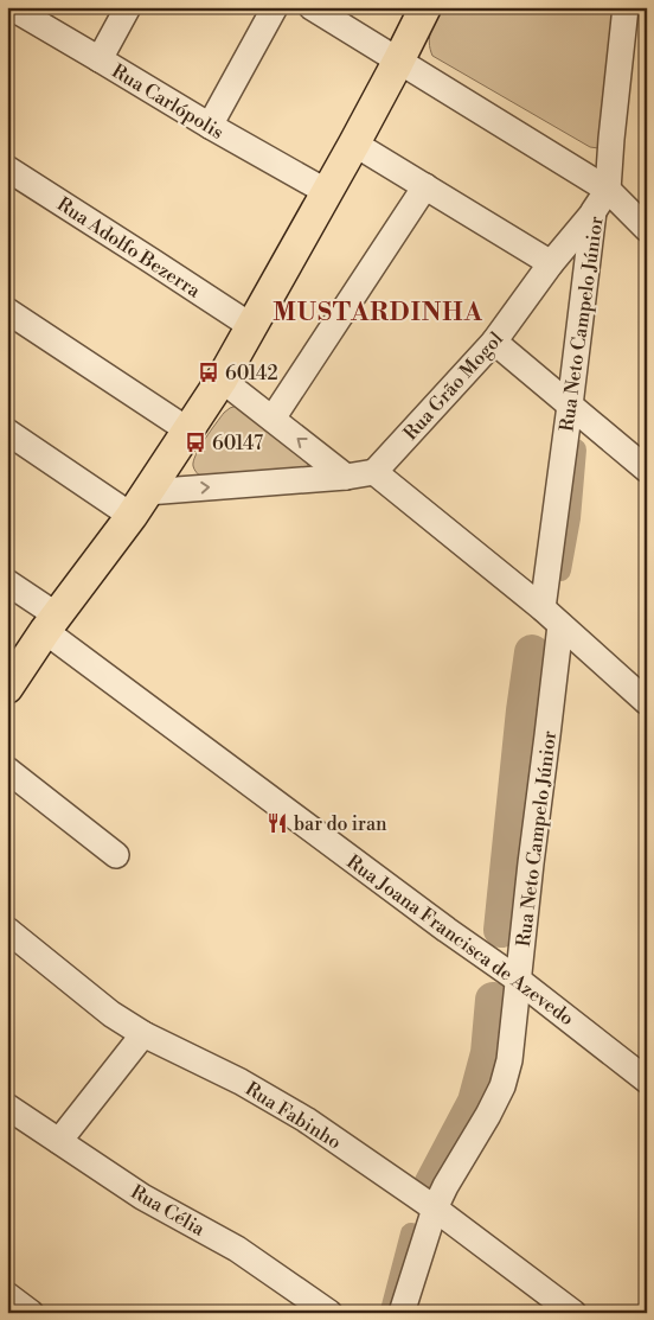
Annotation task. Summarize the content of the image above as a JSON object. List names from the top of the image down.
{
  "streets": {
    "street": [
      "Rua Carlópolis",
      "Rua Adolfo Bezerra",
      "Rua Neto Campelo Júnior",
      "Rua Grão Mogol",
      "Rua Joana Francisca de Azevedo",
      "Rua Fabinho",
      "Rua Célia"
    ]
  },
  "crossings": [
    ["Rua Neto Campelo Júnior", "Rua Grão Mogol"],
    ["Rua Neto Campelo Júnior", "Rua Joana Francisca de Azevedo"],
    ["Rua Neto Campelo Júnior", "Rua Fabinho"]
  ],
  "districts": ["MUSTARDINHA"],
  "places": {
    "bus stop": ["60142", "60147"],
    "restaurant": ["bar do iran"]
  }
}
